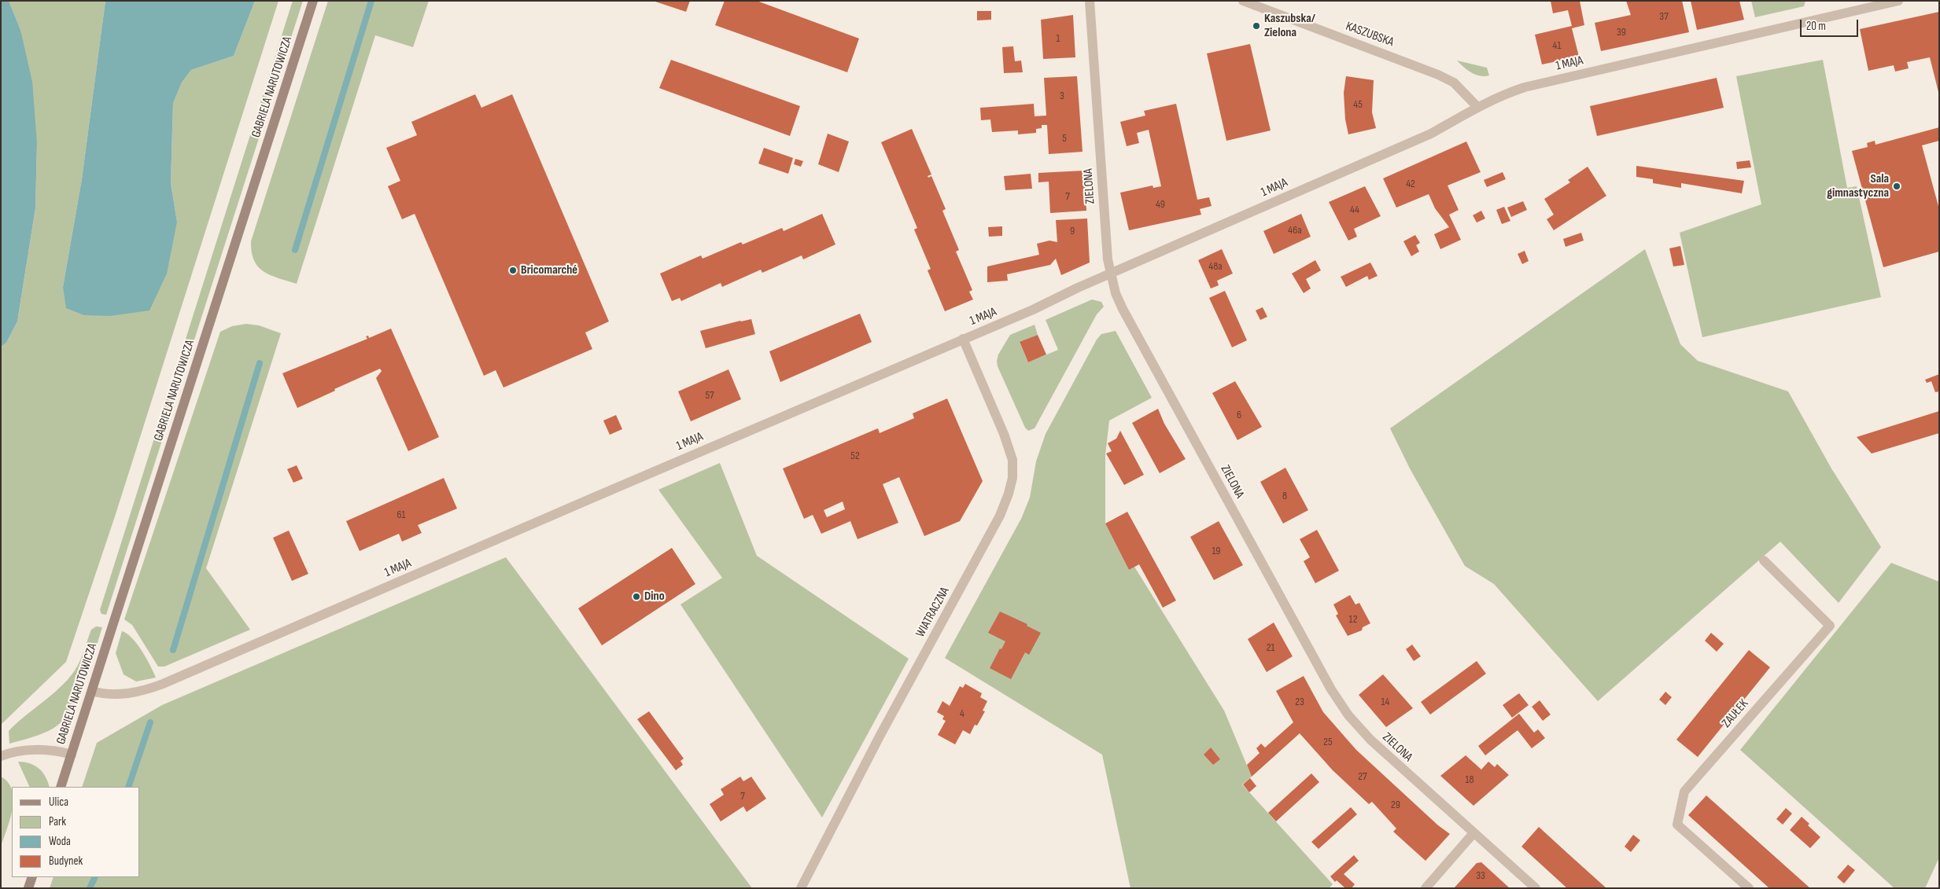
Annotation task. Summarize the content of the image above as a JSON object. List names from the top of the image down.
{
  "streets": {
    "main road": ["GABRIELA NARUTOWICZA"],
    "street": [
      "KASZUBSKA",
      "1 MAJA",
      "ZIELONA",
      "WIATRACZNA",
      "ZAUŁEK"
    ]
  },
  "crossings": [
    ["KASZUBSKA", "1 MAJA"],
    ["1 MAJA", "GABRIELA NARUTOWICZA"],
    ["1 MAJA", "ZIELONA"],
    ["1 MAJA", "WIATRACZNA"]
  ],
  "places": [
    "Kaszubska/ Zielona",
    "Sala gimnastyczna",
    "Bricomarché",
    "Dino"
  ],
  "house_numbers": [
    "37",
    "39",
    "1",
    "41",
    "3",
    "45",
    "5",
    "42",
    "7",
    "49",
    "44",
    "46a",
    "9",
    "48a",
    "57",
    "6",
    "52",
    "8",
    "61",
    "19",
    "12",
    "21",
    "23",
    "14",
    "4",
    "25",
    "27",
    "18",
    "7",
    "29",
    "33"
  ],
  "legend": [
    "Ulica",
    "Park",
    "Woda",
    "Budynek"
  ],
  "scale_bar": "20 m"
}
